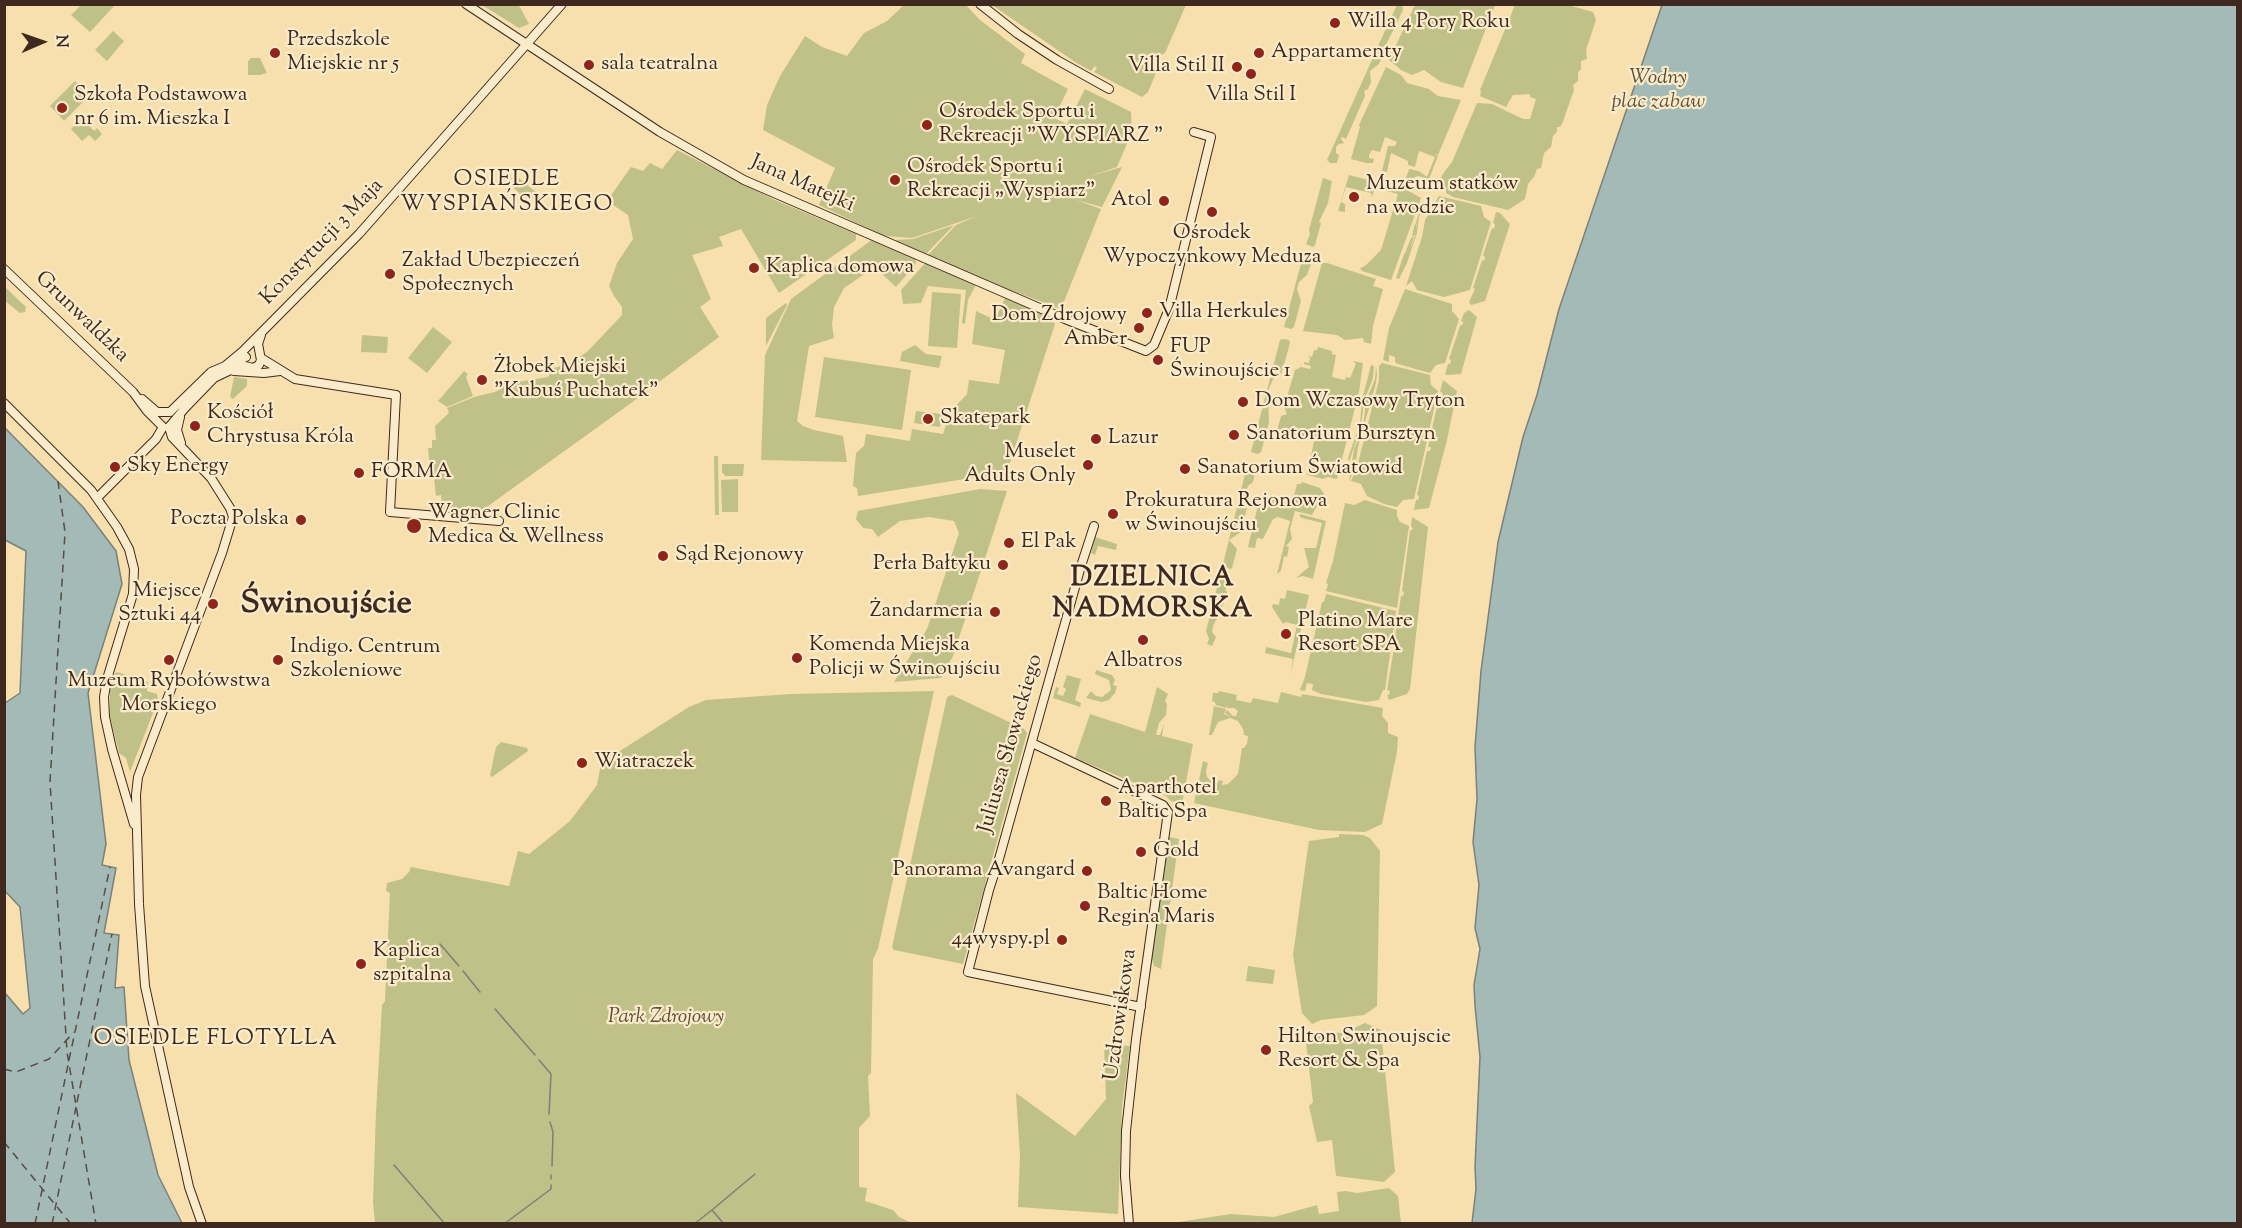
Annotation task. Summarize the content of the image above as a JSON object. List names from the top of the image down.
{
  "streets": {
    "street": [
      "Jana Matejki",
      "Konstytucji 3 Maja",
      "Grunwaldzka",
      "Juliusza Słowackiego",
      "Uzdrowiskowa"
    ]
  },
  "crossings": [
    ["Jana Matejki", "Konstytucji 3 Maja"],
    ["Juliusza Słowackiego", "Uzdrowiskowa"]
  ],
  "districts": [
    "OSIEDLE WYSPIAŃSKIEGO",
    "DZIELNICA NADMORSKA",
    "Świnoujście",
    "OSIEDLE FLOTYLLA"
  ],
  "parks": ["Wodny plac zabaw", "Park Zdrojowy"],
  "places": [
    "Willa 4 Pory Roku",
    "Przedszkole Miejskie nr 5",
    "Appartamenty",
    "sala teatralna",
    "Villa Stil II",
    "Villa Stil I",
    "Szkoła Podstawowa nr 6 im. Mieszka I",
    "Ośrodek Sportu i Rekreacji \"WYSPIARZ \"",
    "Ośrodek Sportu i Rekreacji „Wyspiarz”",
    "Muzeum statków na wodzie",
    "Atol",
    "Ośrodek Wypoczynkowy Meduza",
    "Kaplica domowa",
    "Zakład Ubezpieczeń Społecznych",
    "Villa Herkules",
    "Dom Zdrojowy Amber",
    "FUP Świnoujście 1",
    "Żłobek Miejski \"Kubuś Puchatek\"",
    "Dom Wczasowy Tryton",
    "Skatepark",
    "Kościół Chrystusa Króla",
    "Sanatorium Bursztyn",
    "Lazur",
    "Muselet Adults Only",
    "Sky Energy",
    "Sanatorium Światowid",
    "FORMA",
    "Prokuratura Rejonowa w Świnoujściu",
    "Poczta Polska",
    "Wagner Clinic Medica & Wellness",
    "El Pak",
    "Sąd Rejonowy",
    "Perła Bałtyku",
    "Miejsce Sztuki 44",
    "Żandarmeria",
    "Platino Mare Resort SPA",
    "Albatros",
    "Komenda Miejska Policji w Świnoujściu",
    "Muzeum Rybołówstwa Morskiego",
    "Indigo. Centrum Szkoleniowe",
    "Wiatraczek",
    "Aparthotel Baltic Spa",
    "Gold",
    "Panorama Avangard",
    "Baltic Home Regina Maris",
    "44wyspy.pl",
    "Kaplica szpitalna",
    "Hilton Swinoujscie Resort & Spa"
  ],
  "north": "right"
}
